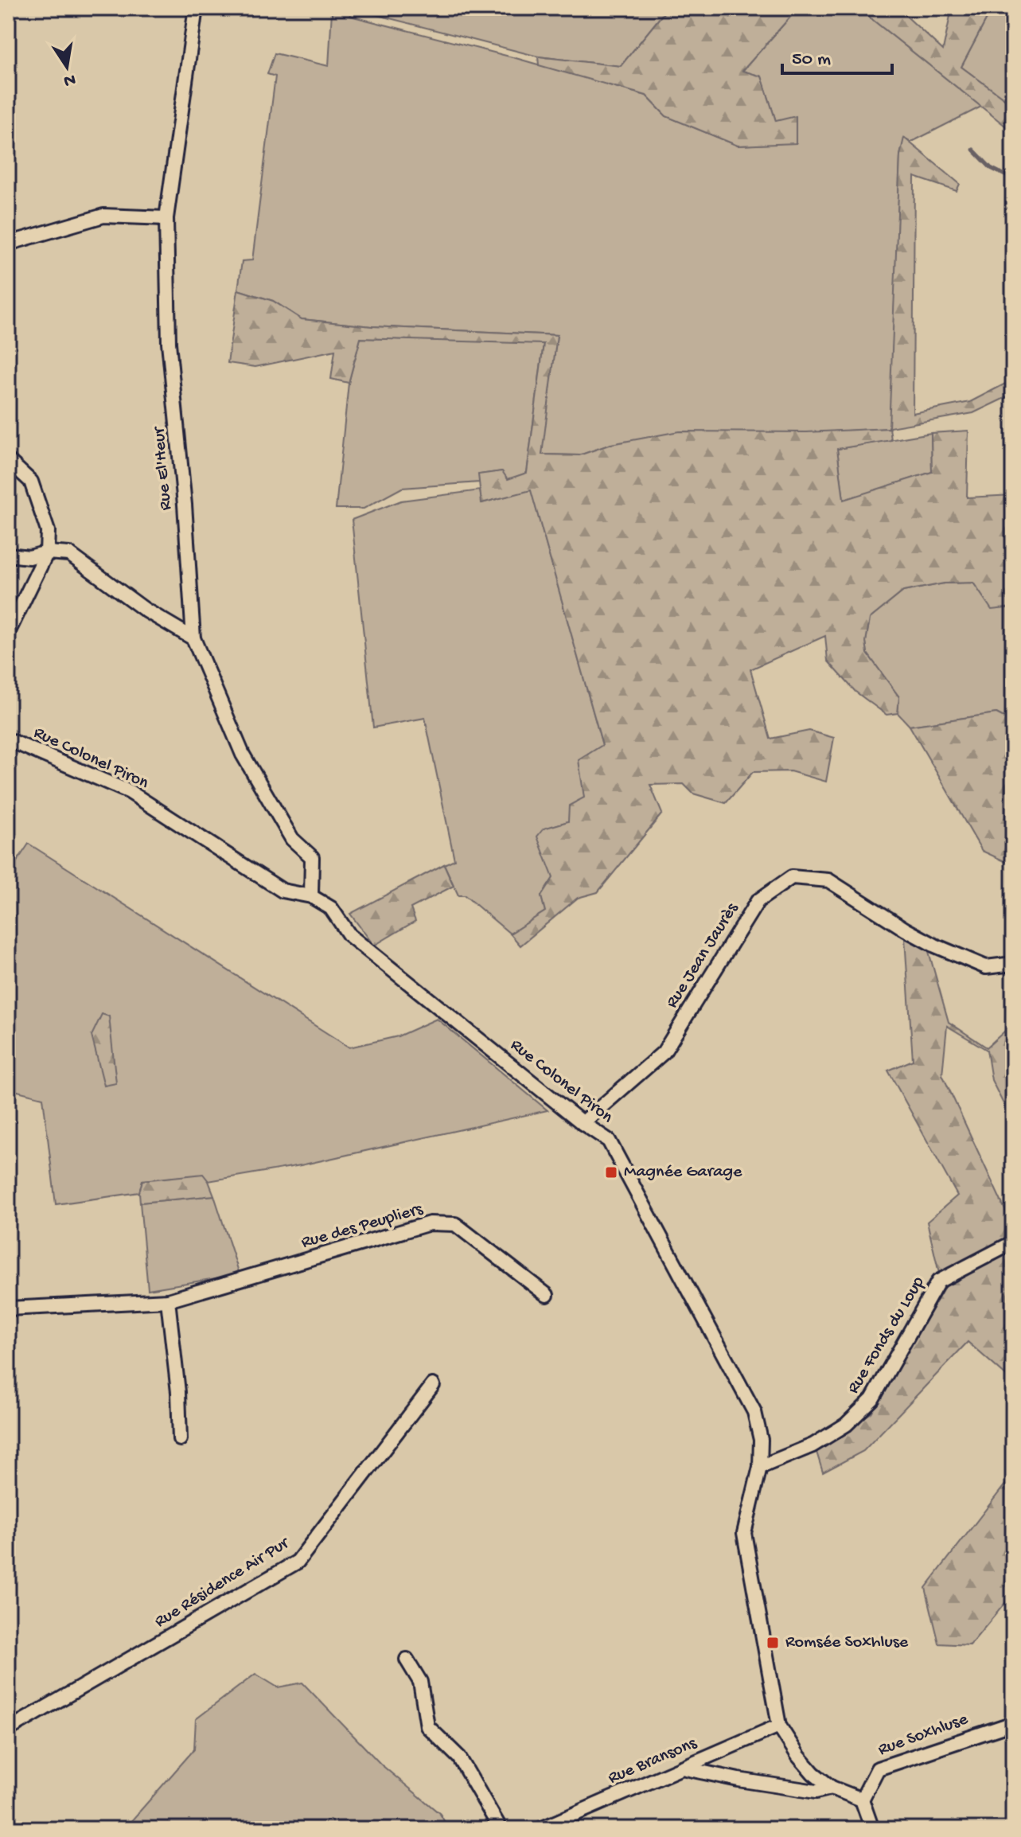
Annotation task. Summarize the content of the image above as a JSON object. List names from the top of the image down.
{
  "streets": {
    "street": [
      "Rue El'Heur",
      "Rue Colonel Piron",
      "Rue Jean Jaurès",
      "Rue des Peupliers",
      "Rue Fonds du Loup",
      "Rue Résidence Air Pur",
      "Rue Soxhluse",
      "Rue Bransons"
    ]
  },
  "crossings": [
    ["Rue El'Heur", "Rue Colonel Piron"],
    ["Rue Colonel Piron", "Rue Jean Jaurès"],
    ["Rue Colonel Piron", "Rue Fonds du Loup"],
    ["Rue Colonel Piron", "Rue Soxhluse"],
    ["Rue Colonel Piron", "Rue Bransons"]
  ],
  "places": {
    "transit": ["Magnée Garage", "Romsée Soxhluse"]
  },
  "scale_bar": "50 m",
  "north": "bottom"
}
